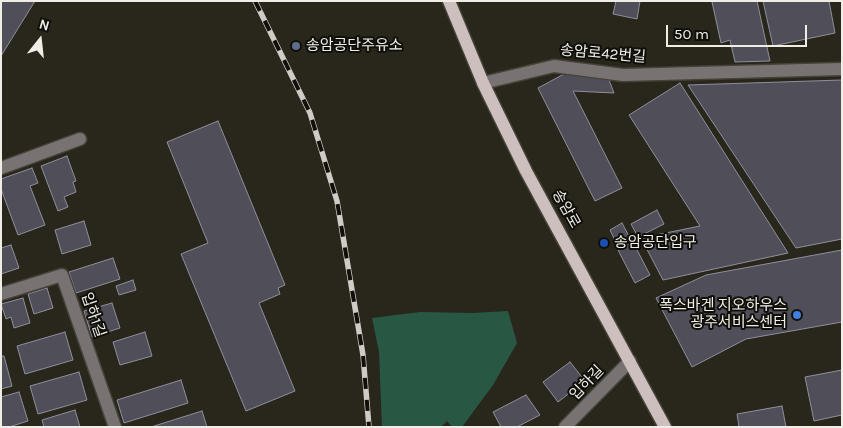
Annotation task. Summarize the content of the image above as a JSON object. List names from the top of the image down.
{
  "streets": {
    "main road": ["송암로"],
    "street": ["송암로42번길", "입하1길", "입하길"]
  },
  "crossings": [
    ["송암로42번길", "송암로"],
    ["송암로", "입하길"]
  ],
  "places": ["송암공단주유소", "송암공단입구", "폭스바겐 지오하우스 광주서비스센터"],
  "scale_bar": "50 m",
  "north": "top"
}
